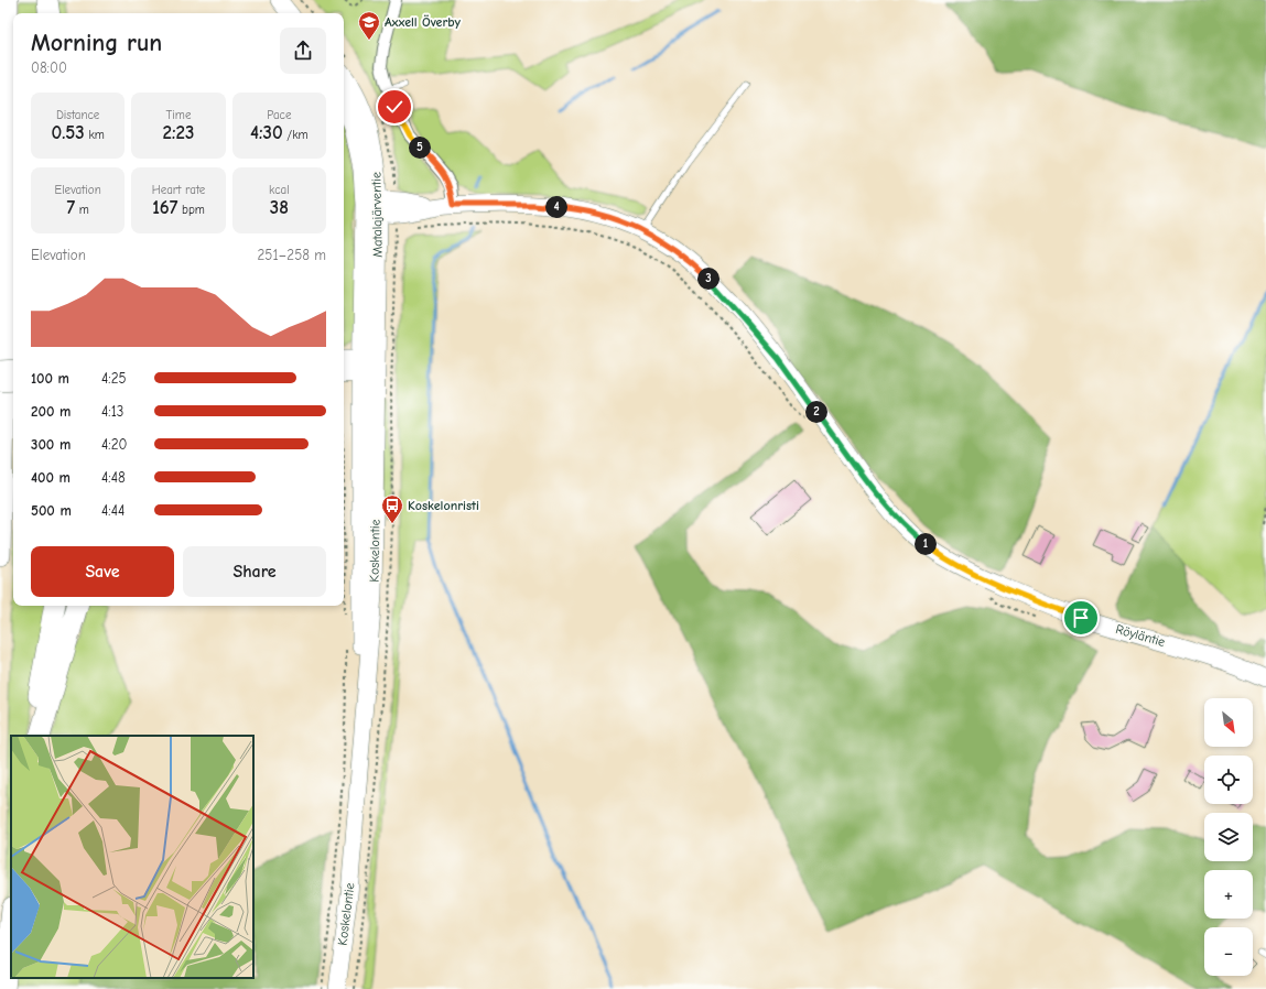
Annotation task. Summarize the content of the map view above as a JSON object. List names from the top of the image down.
{
  "streets": {
    "main road": ["Matalajärventie", "Koskelontie", "Röyläntie"]
  },
  "crossings": [
    ["Matalajärventie", "Koskelontie"],
    ["Matalajärventie", "Röyläntie"]
  ],
  "places": {
    "school or university": ["Axxell Överby"],
    "bus stop": ["Koskelonristi"]
  },
  "north": "bottom right",
  "page": {
    "heading": ["Morning run", "08:00"],
    "stats": [
      ["Distance", "0.53 km"],
      ["Time", "2:23"],
      ["Pace", "4:30 /km"],
      ["Elevation", "7 m"],
      ["Heart rate", "167 bpm"],
      ["kcal", "38"]
    ],
    "pins": [
      "5",
      "4",
      "3",
      "2",
      "1"
    ],
    "chart": ["Elevation", "251–258 m"],
    "list": [
      {
        "name": "100 m",
        "note": "4:25"
      },
      {
        "name": "200 m",
        "note": "4:13"
      },
      {
        "name": "300 m",
        "note": "4:20"
      },
      {
        "name": "400 m",
        "note": "4:48"
      },
      {
        "name": "500 m",
        "note": "4:44"
      }
    ],
    "buttons": ["Save", "Share"],
    "map_buttons": ["+", "−"]
  }
}
